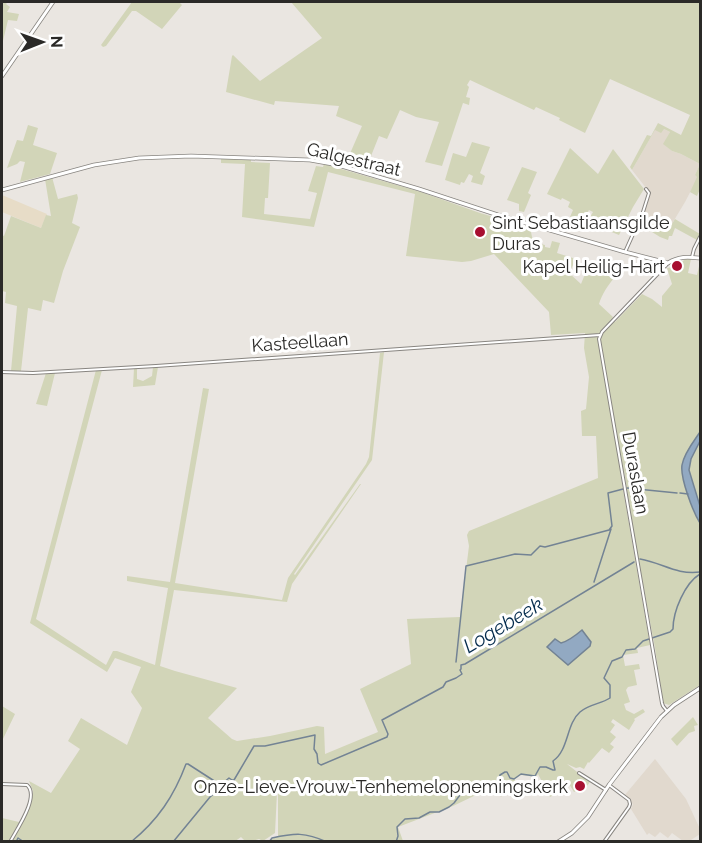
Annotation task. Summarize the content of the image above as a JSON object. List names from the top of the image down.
{
  "streets": {
    "street": ["Galgestraat", "Kasteellaan", "Duraslaan"]
  },
  "crossings": [
    ["Kasteellaan", "Duraslaan"]
  ],
  "water": ["Logebeek"],
  "places": ["Sint Sebastiaansgilde Duras", "Kapel Heilig-Hart", "Onze-Lieve-Vrouw-Tenhemelopnemingskerk"],
  "north": "right"
}
